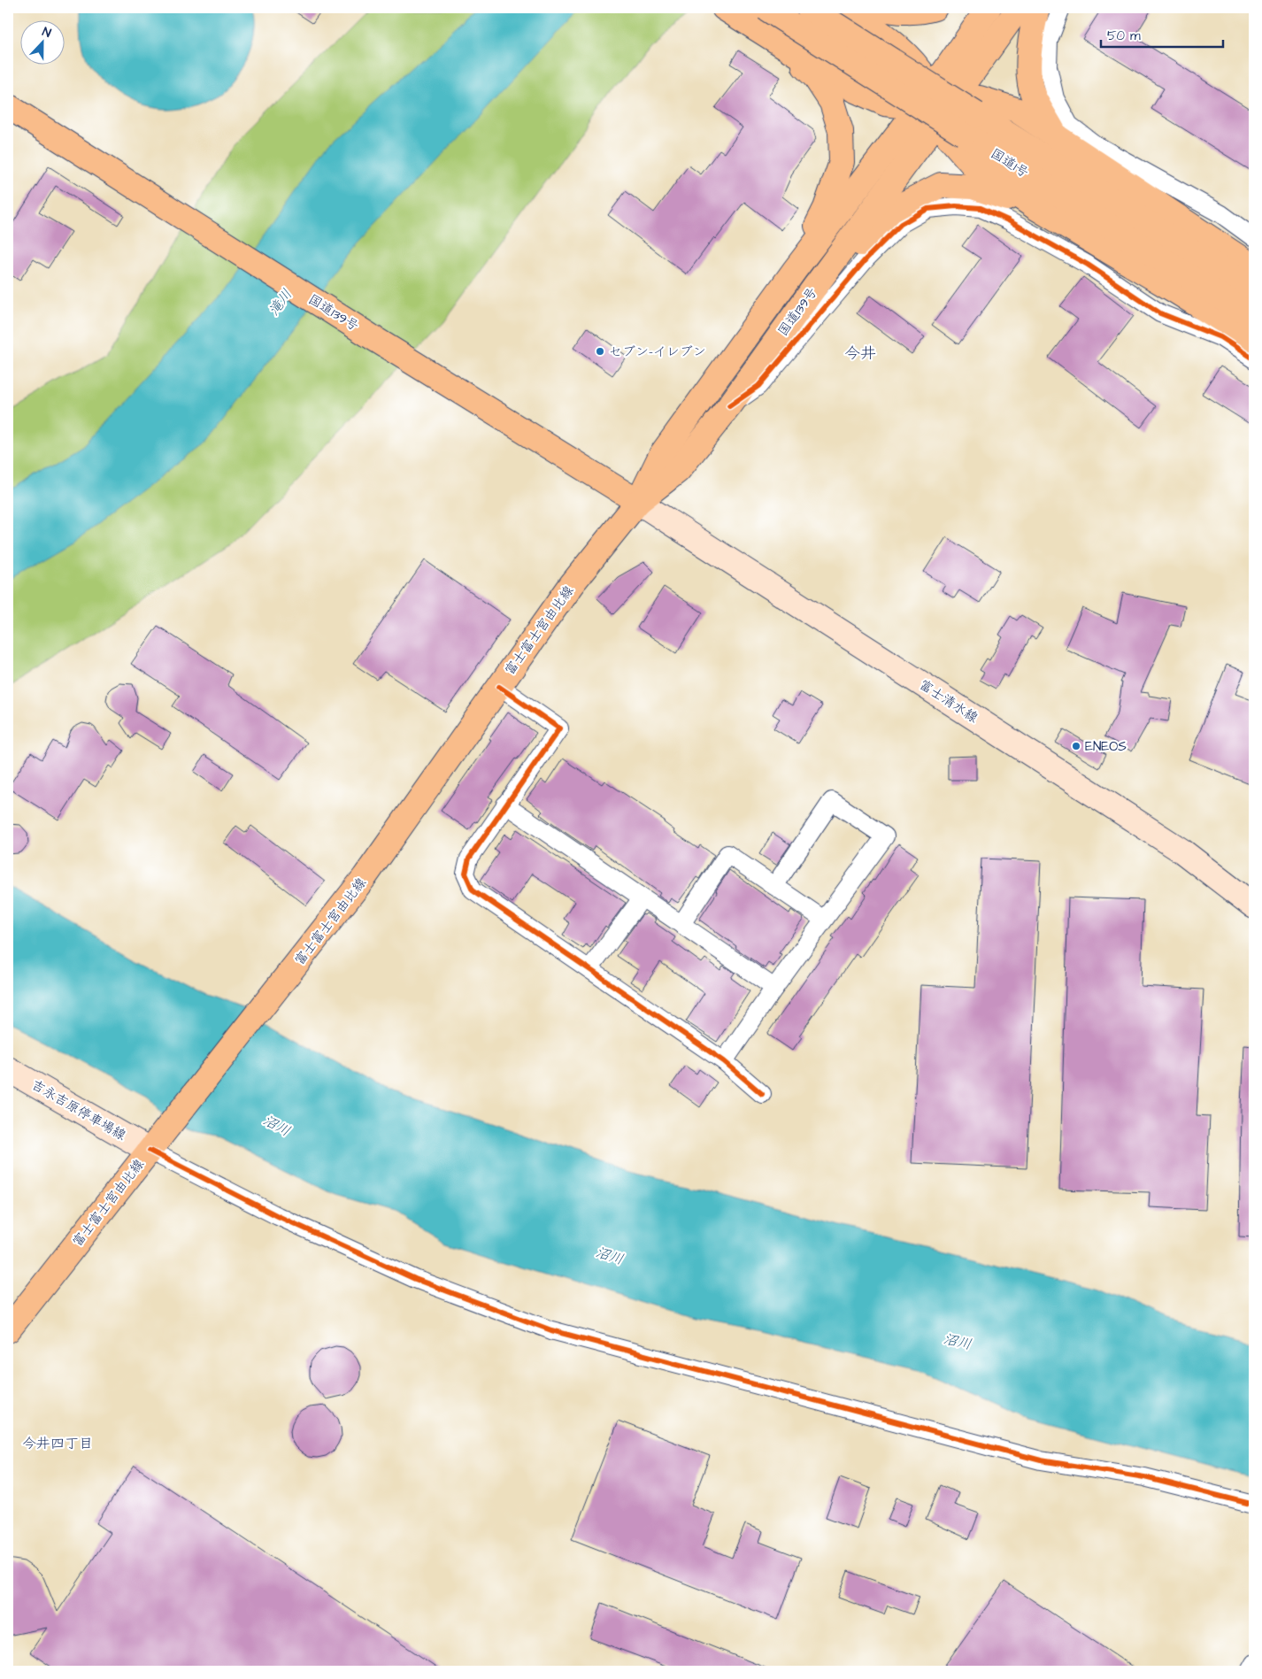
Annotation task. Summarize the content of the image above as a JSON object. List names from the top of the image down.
{
  "streets": {
    "main road": [
      "国道1号",
      "国道139号",
      "富士富士宮由比線",
      "富士清水線",
      "吉永吉原停車場線"
    ]
  },
  "crossings": [
    ["国道139号", "富士富士宮由比線"],
    ["国道139号", "富士清水線"],
    ["富士富士宮由比線", "富士清水線"],
    ["富士富士宮由比線", "吉永吉原停車場線"]
  ],
  "districts": ["今井", "今井四丁目"],
  "water": ["滝川", "沼川"],
  "places": ["セブン-イレブン", "ENEOS"],
  "scale_bar": "50 m",
  "north": "top"
}
